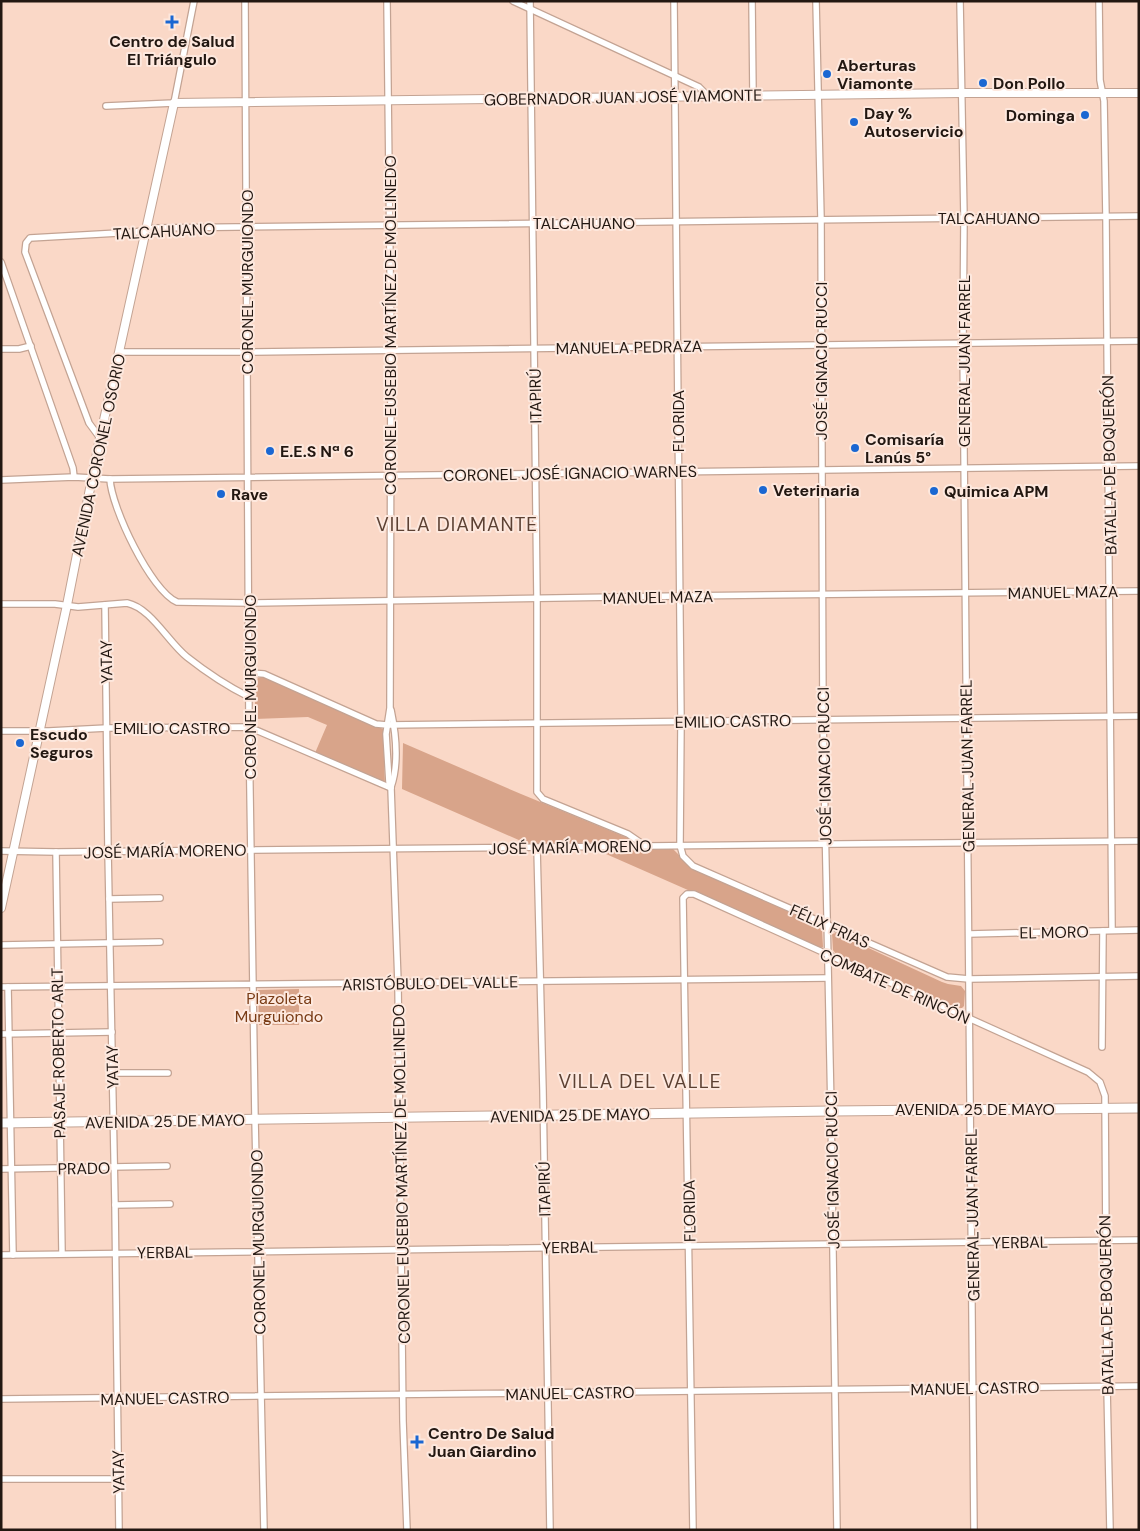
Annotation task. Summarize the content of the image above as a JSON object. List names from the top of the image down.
{
  "streets": {
    "main road": ["AVENIDA 25 DE MAYO"],
    "street": [
      "GOBERNADOR JUAN JOSÉ VIAMONTE",
      "TALCAHUANO",
      "CORONEL MURGUIONDO",
      "CORONEL EUSEBIO MARTÍNEZ DE MOLLINEDO",
      "MANUELA PEDRAZA",
      "JOSÉ IGNACIO RUCCI",
      "GENERAL JUAN FARREL",
      "ITAPIRÚ",
      "FLORIDA",
      "AVENIDA CORONEL OSORIO",
      "BATALLA DE BOQUERÓN",
      "CORONEL JOSÉ IGNACIO WARNES",
      "MANUEL MAZA",
      "YATAY",
      "EMILIO CASTRO",
      "JOSÉ MARÍA MORENO",
      "FÉLIX FRIAS",
      "EL MORO",
      "ARISTÓBULO DEL VALLE",
      "COMBATE DE RINCÓN",
      "PASAJE ROBERTO ARLT",
      "PRADO",
      "YERBAL",
      "MANUEL CASTRO"
    ]
  },
  "crossings": [
    ["GOBERNADOR JUAN JOSÉ VIAMONTE", "CORONEL MURGUIONDO"],
    ["GOBERNADOR JUAN JOSÉ VIAMONTE", "CORONEL EUSEBIO MARTÍNEZ DE MOLLINEDO"],
    ["GOBERNADOR JUAN JOSÉ VIAMONTE", "JOSÉ IGNACIO RUCCI"],
    ["GOBERNADOR JUAN JOSÉ VIAMONTE", "GENERAL JUAN FARREL"],
    ["GOBERNADOR JUAN JOSÉ VIAMONTE", "ITAPIRÚ"],
    ["GOBERNADOR JUAN JOSÉ VIAMONTE", "FLORIDA"],
    ["GOBERNADOR JUAN JOSÉ VIAMONTE", "AVENIDA CORONEL OSORIO"],
    ["GOBERNADOR JUAN JOSÉ VIAMONTE", "BATALLA DE BOQUERÓN"],
    ["TALCAHUANO", "CORONEL MURGUIONDO"],
    ["TALCAHUANO", "CORONEL EUSEBIO MARTÍNEZ DE MOLLINEDO"],
    ["TALCAHUANO", "JOSÉ IGNACIO RUCCI"],
    ["TALCAHUANO", "GENERAL JUAN FARREL"],
    ["TALCAHUANO", "ITAPIRÚ"],
    ["TALCAHUANO", "FLORIDA"],
    ["TALCAHUANO", "AVENIDA CORONEL OSORIO"],
    ["TALCAHUANO", "BATALLA DE BOQUERÓN"],
    ["CORONEL MURGUIONDO", "MANUELA PEDRAZA"],
    ["CORONEL MURGUIONDO", "CORONEL JOSÉ IGNACIO WARNES"],
    ["CORONEL MURGUIONDO", "MANUEL MAZA"],
    ["CORONEL MURGUIONDO", "EMILIO CASTRO"],
    ["CORONEL MURGUIONDO", "JOSÉ MARÍA MORENO"],
    ["CORONEL MURGUIONDO", "ARISTÓBULO DEL VALLE"],
    ["CORONEL MURGUIONDO", "AVENIDA 25 DE MAYO"],
    ["CORONEL MURGUIONDO", "YERBAL"],
    ["CORONEL MURGUIONDO", "MANUEL CASTRO"],
    ["CORONEL EUSEBIO MARTÍNEZ DE MOLLINEDO", "MANUELA PEDRAZA"],
    ["CORONEL EUSEBIO MARTÍNEZ DE MOLLINEDO", "CORONEL JOSÉ IGNACIO WARNES"],
    ["CORONEL EUSEBIO MARTÍNEZ DE MOLLINEDO", "MANUEL MAZA"],
    ["CORONEL EUSEBIO MARTÍNEZ DE MOLLINEDO", "EMILIO CASTRO"],
    ["CORONEL EUSEBIO MARTÍNEZ DE MOLLINEDO", "JOSÉ MARÍA MORENO"],
    ["CORONEL EUSEBIO MARTÍNEZ DE MOLLINEDO", "ARISTÓBULO DEL VALLE"],
    ["CORONEL EUSEBIO MARTÍNEZ DE MOLLINEDO", "AVENIDA 25 DE MAYO"],
    ["CORONEL EUSEBIO MARTÍNEZ DE MOLLINEDO", "YERBAL"],
    ["CORONEL EUSEBIO MARTÍNEZ DE MOLLINEDO", "MANUEL CASTRO"],
    ["MANUELA PEDRAZA", "JOSÉ IGNACIO RUCCI"],
    ["MANUELA PEDRAZA", "GENERAL JUAN FARREL"],
    ["MANUELA PEDRAZA", "ITAPIRÚ"],
    ["MANUELA PEDRAZA", "FLORIDA"],
    ["MANUELA PEDRAZA", "AVENIDA CORONEL OSORIO"],
    ["MANUELA PEDRAZA", "BATALLA DE BOQUERÓN"],
    ["JOSÉ IGNACIO RUCCI", "CORONEL JOSÉ IGNACIO WARNES"],
    ["JOSÉ IGNACIO RUCCI", "MANUEL MAZA"],
    ["JOSÉ IGNACIO RUCCI", "EMILIO CASTRO"],
    ["JOSÉ IGNACIO RUCCI", "JOSÉ MARÍA MORENO"],
    ["JOSÉ IGNACIO RUCCI", "FÉLIX FRIAS"],
    ["JOSÉ IGNACIO RUCCI", "ARISTÓBULO DEL VALLE"],
    ["JOSÉ IGNACIO RUCCI", "COMBATE DE RINCÓN"],
    ["JOSÉ IGNACIO RUCCI", "AVENIDA 25 DE MAYO"],
    ["JOSÉ IGNACIO RUCCI", "YERBAL"],
    ["JOSÉ IGNACIO RUCCI", "MANUEL CASTRO"],
    ["GENERAL JUAN FARREL", "CORONEL JOSÉ IGNACIO WARNES"],
    ["GENERAL JUAN FARREL", "MANUEL MAZA"],
    ["GENERAL JUAN FARREL", "EMILIO CASTRO"],
    ["GENERAL JUAN FARREL", "JOSÉ MARÍA MORENO"],
    ["GENERAL JUAN FARREL", "FÉLIX FRIAS"],
    ["GENERAL JUAN FARREL", "EL MORO"],
    ["GENERAL JUAN FARREL", "COMBATE DE RINCÓN"],
    ["GENERAL JUAN FARREL", "AVENIDA 25 DE MAYO"],
    ["GENERAL JUAN FARREL", "YERBAL"],
    ["GENERAL JUAN FARREL", "MANUEL CASTRO"],
    ["ITAPIRÚ", "CORONEL JOSÉ IGNACIO WARNES"],
    ["ITAPIRÚ", "MANUEL MAZA"],
    ["ITAPIRÚ", "EMILIO CASTRO"],
    ["ITAPIRÚ", "JOSÉ MARÍA MORENO"],
    ["ITAPIRÚ", "ARISTÓBULO DEL VALLE"],
    ["ITAPIRÚ", "AVENIDA 25 DE MAYO"],
    ["ITAPIRÚ", "YERBAL"],
    ["ITAPIRÚ", "MANUEL CASTRO"],
    ["FLORIDA", "CORONEL JOSÉ IGNACIO WARNES"],
    ["FLORIDA", "MANUEL MAZA"],
    ["FLORIDA", "EMILIO CASTRO"],
    ["FLORIDA", "JOSÉ MARÍA MORENO"],
    ["FLORIDA", "FÉLIX FRIAS"],
    ["FLORIDA", "ARISTÓBULO DEL VALLE"],
    ["FLORIDA", "COMBATE DE RINCÓN"],
    ["FLORIDA", "AVENIDA 25 DE MAYO"],
    ["FLORIDA", "YERBAL"],
    ["FLORIDA", "MANUEL CASTRO"],
    ["AVENIDA CORONEL OSORIO", "CORONEL JOSÉ IGNACIO WARNES"],
    ["AVENIDA CORONEL OSORIO", "EMILIO CASTRO"],
    ["AVENIDA CORONEL OSORIO", "JOSÉ MARÍA MORENO"],
    ["BATALLA DE BOQUERÓN", "CORONEL JOSÉ IGNACIO WARNES"],
    ["BATALLA DE BOQUERÓN", "MANUEL MAZA"],
    ["BATALLA DE BOQUERÓN", "EMILIO CASTRO"],
    ["BATALLA DE BOQUERÓN", "JOSÉ MARÍA MORENO"],
    ["BATALLA DE BOQUERÓN", "EL MORO"],
    ["BATALLA DE BOQUERÓN", "COMBATE DE RINCÓN"],
    ["BATALLA DE BOQUERÓN", "AVENIDA 25 DE MAYO"],
    ["BATALLA DE BOQUERÓN", "YERBAL"],
    ["BATALLA DE BOQUERÓN", "MANUEL CASTRO"],
    ["CORONEL JOSÉ IGNACIO WARNES", "MANUEL MAZA"],
    ["YATAY", "EMILIO CASTRO"],
    ["YATAY", "JOSÉ MARÍA MORENO"],
    ["YATAY", "ARISTÓBULO DEL VALLE"],
    ["YATAY", "AVENIDA 25 DE MAYO"],
    ["YATAY", "PRADO"],
    ["YATAY", "YERBAL"],
    ["YATAY", "MANUEL CASTRO"],
    ["JOSÉ MARÍA MORENO", "FÉLIX FRIAS"],
    ["JOSÉ MARÍA MORENO", "PASAJE ROBERTO ARLT"],
    ["ARISTÓBULO DEL VALLE", "PASAJE ROBERTO ARLT"],
    ["PASAJE ROBERTO ARLT", "AVENIDA 25 DE MAYO"],
    ["PASAJE ROBERTO ARLT", "PRADO"],
    ["PASAJE ROBERTO ARLT", "YERBAL"]
  ],
  "districts": ["VILLA DIAMANTE", "VILLA DEL VALLE"],
  "parks": ["Plazoleta Murguiondo"],
  "places": {
    "health": ["Centro de Salud El Triángulo", "Centro De Salud Juan Giardino"],
    "other": [
      "Aberturas Viamonte",
      "Don Pollo",
      "Dominga",
      "Day % Autoservicio",
      "Comisaría Lanús 5°",
      "E.E.S Nª 6",
      "Veterinaria",
      "Quimica APM",
      "Rave",
      "Escudo Seguros"
    ]
  }
}
